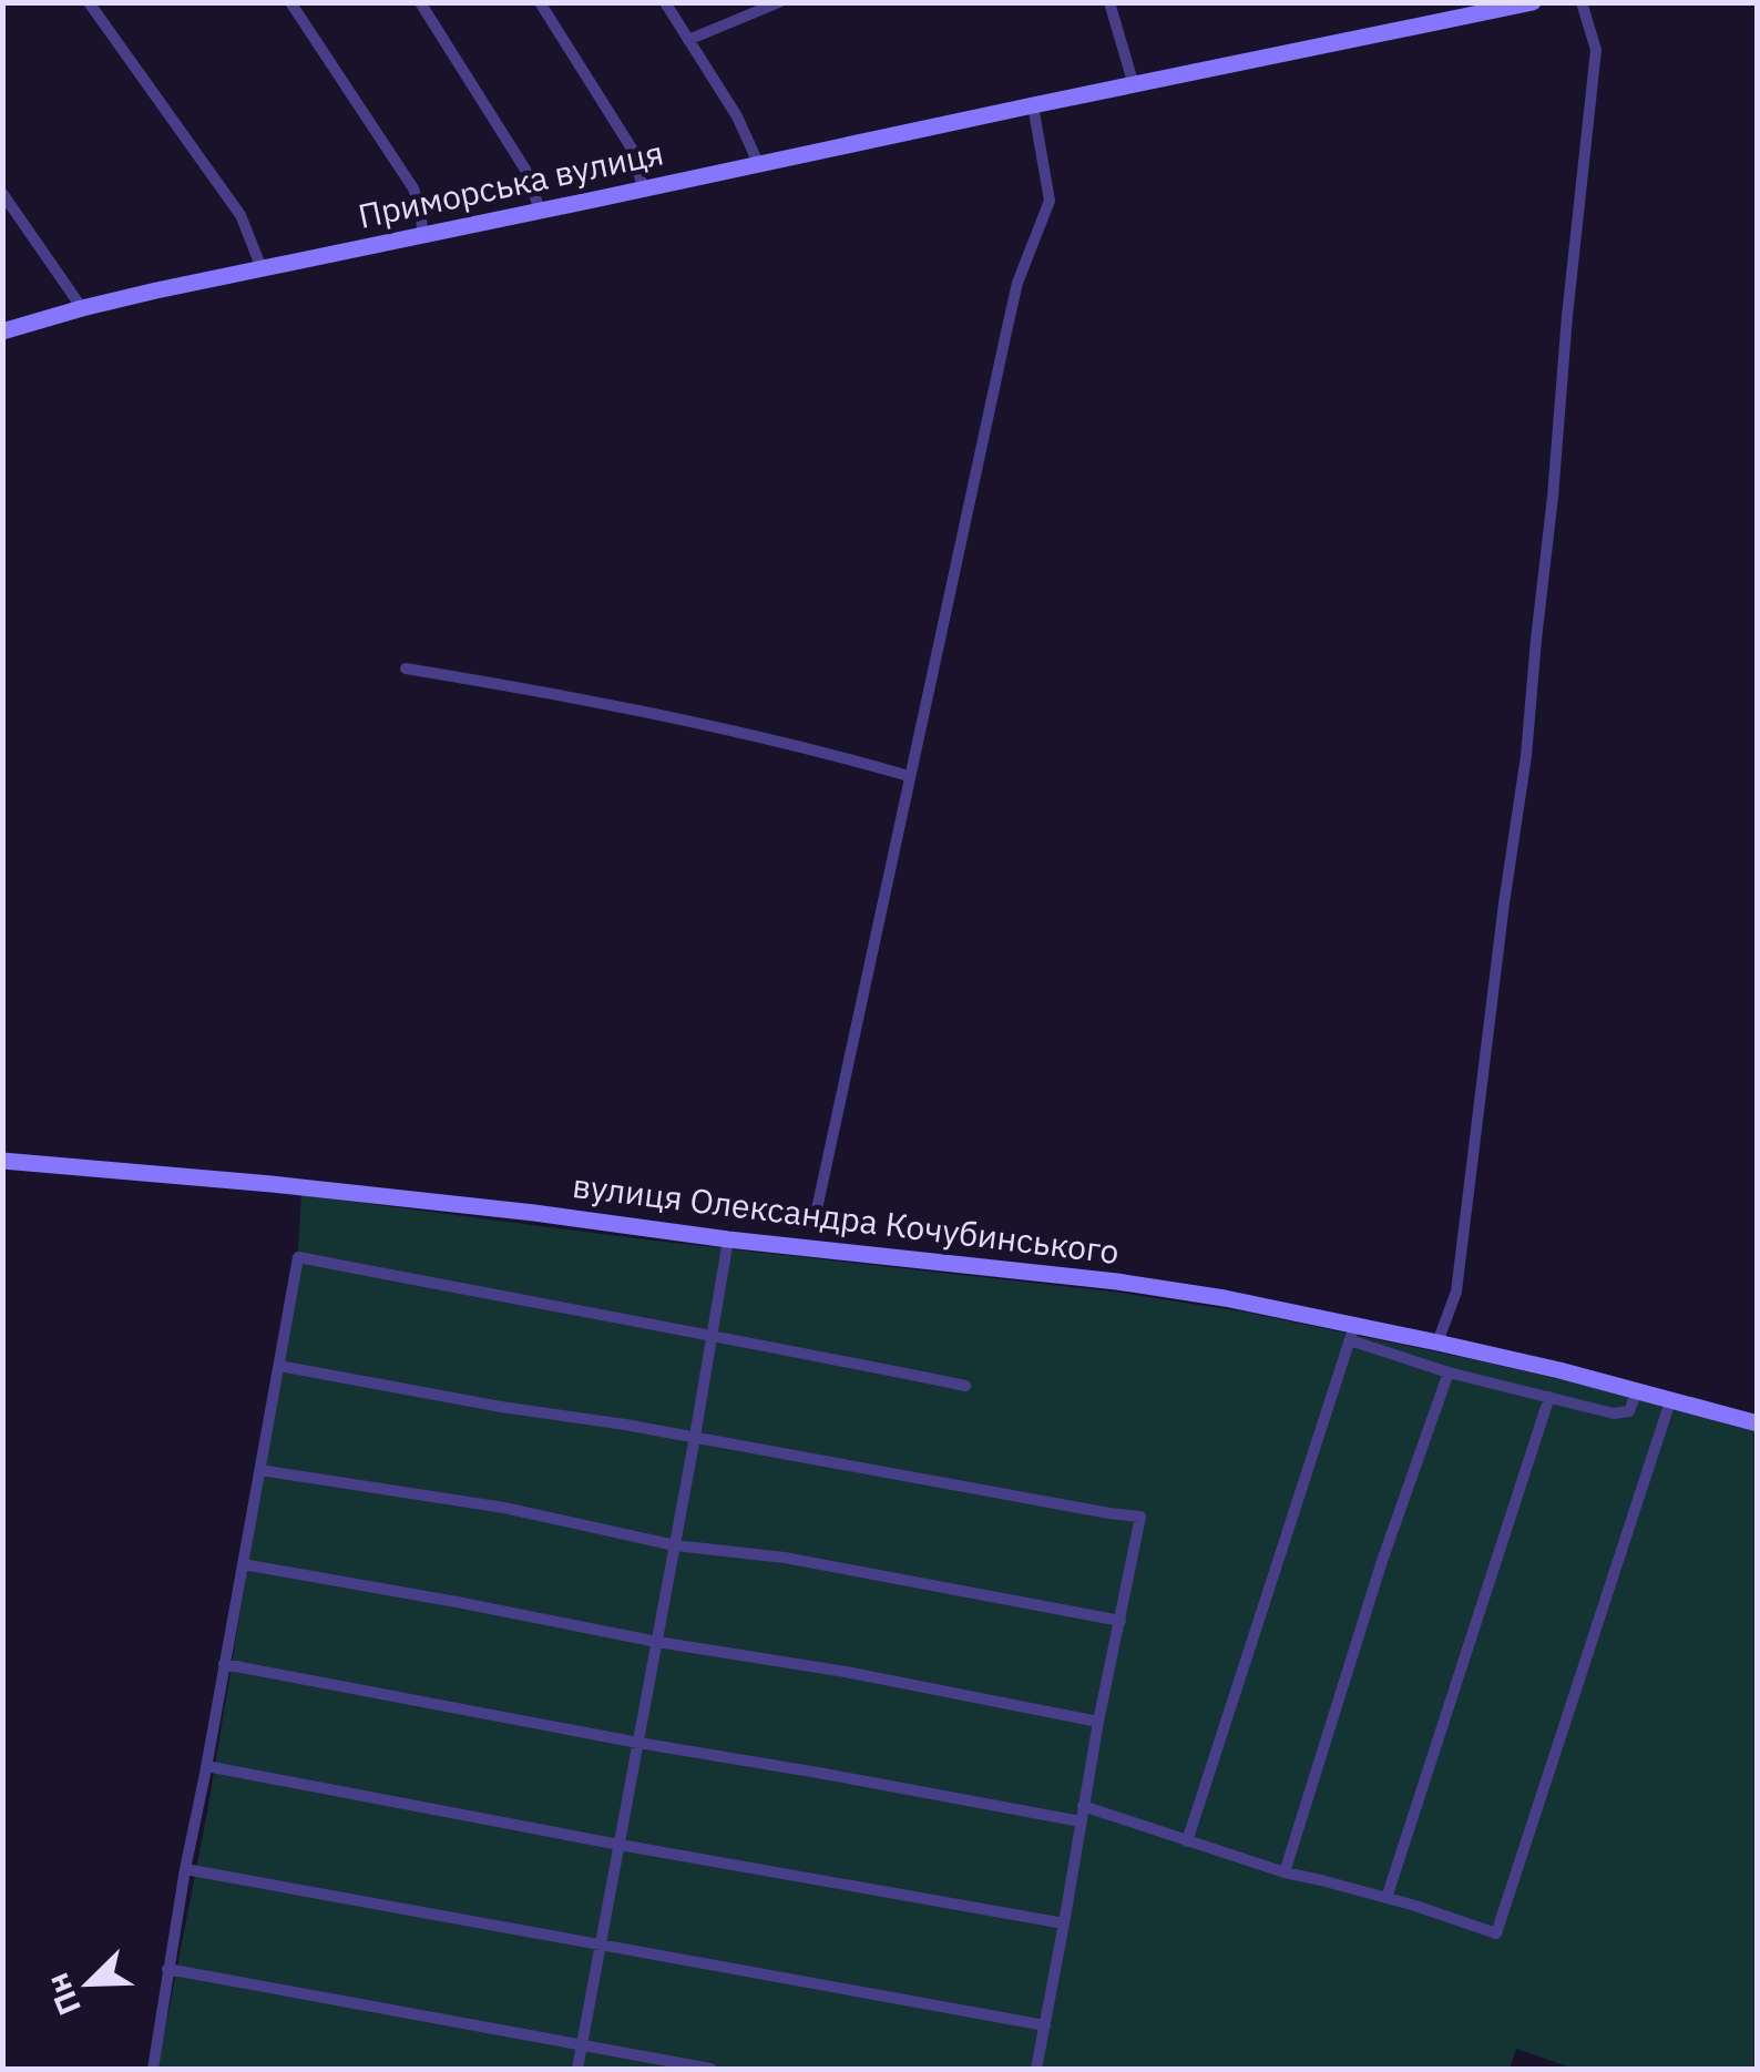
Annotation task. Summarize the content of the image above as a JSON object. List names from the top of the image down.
{
  "streets": {
    "street": ["Приморська вулиця", "вулиця Олександра Кочубинського"]
  },
  "north": "bottom left"
}
